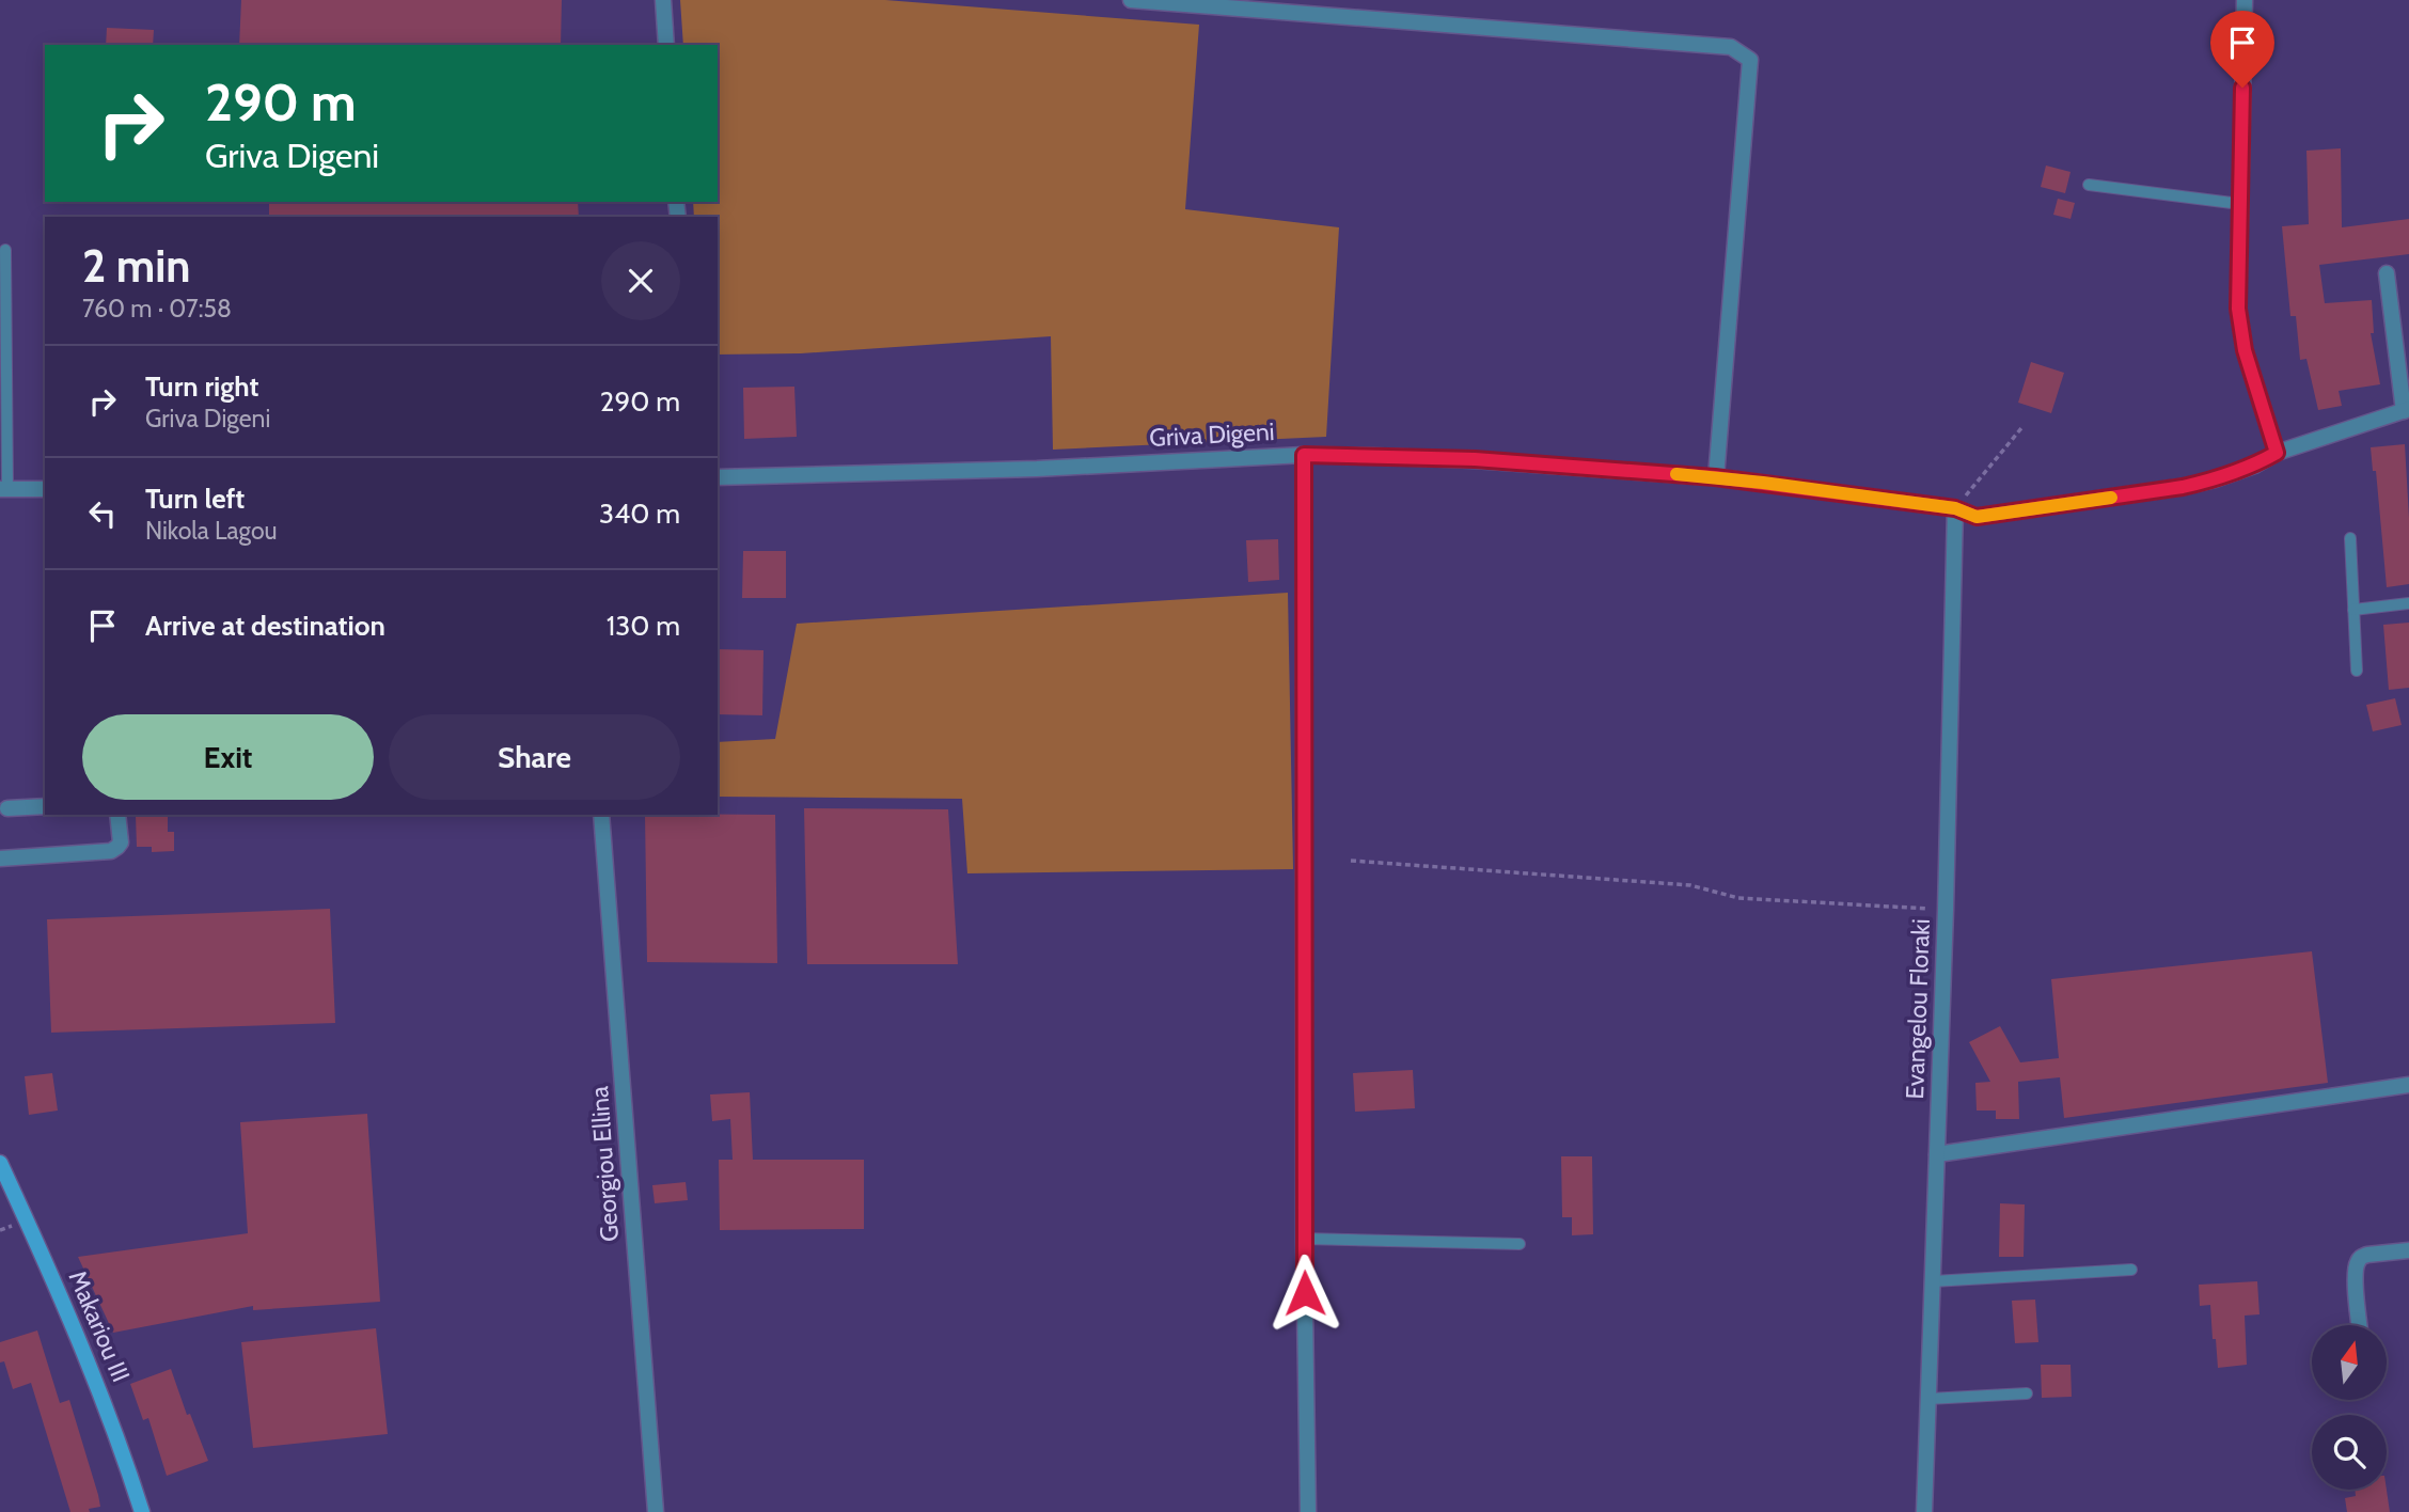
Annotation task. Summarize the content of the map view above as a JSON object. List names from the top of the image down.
{
  "streets": {
    "main road": ["Makariou III"],
    "street": ["Griva Digeni", "Evangelou Floraki", "Georgiou Ellina"]
  },
  "crossings": [
    ["Griva Digeni", "Evangelou Floraki"]
  ],
  "north": "top",
  "page": {
    "turn": ["290 m", "Griva Digeni"],
    "heading": ["2 min", "760 m · 07:58"],
    "list": [
      {
        "name": "Turn right",
        "note": "Griva Digeni",
        "value": "290 m"
      },
      {
        "name": "Turn left",
        "note": "Nikola Lagou",
        "value": "340 m"
      },
      {
        "name": "Arrive at destination",
        "value": "130 m"
      }
    ],
    "buttons": ["Exit", "Share"]
  }
}
